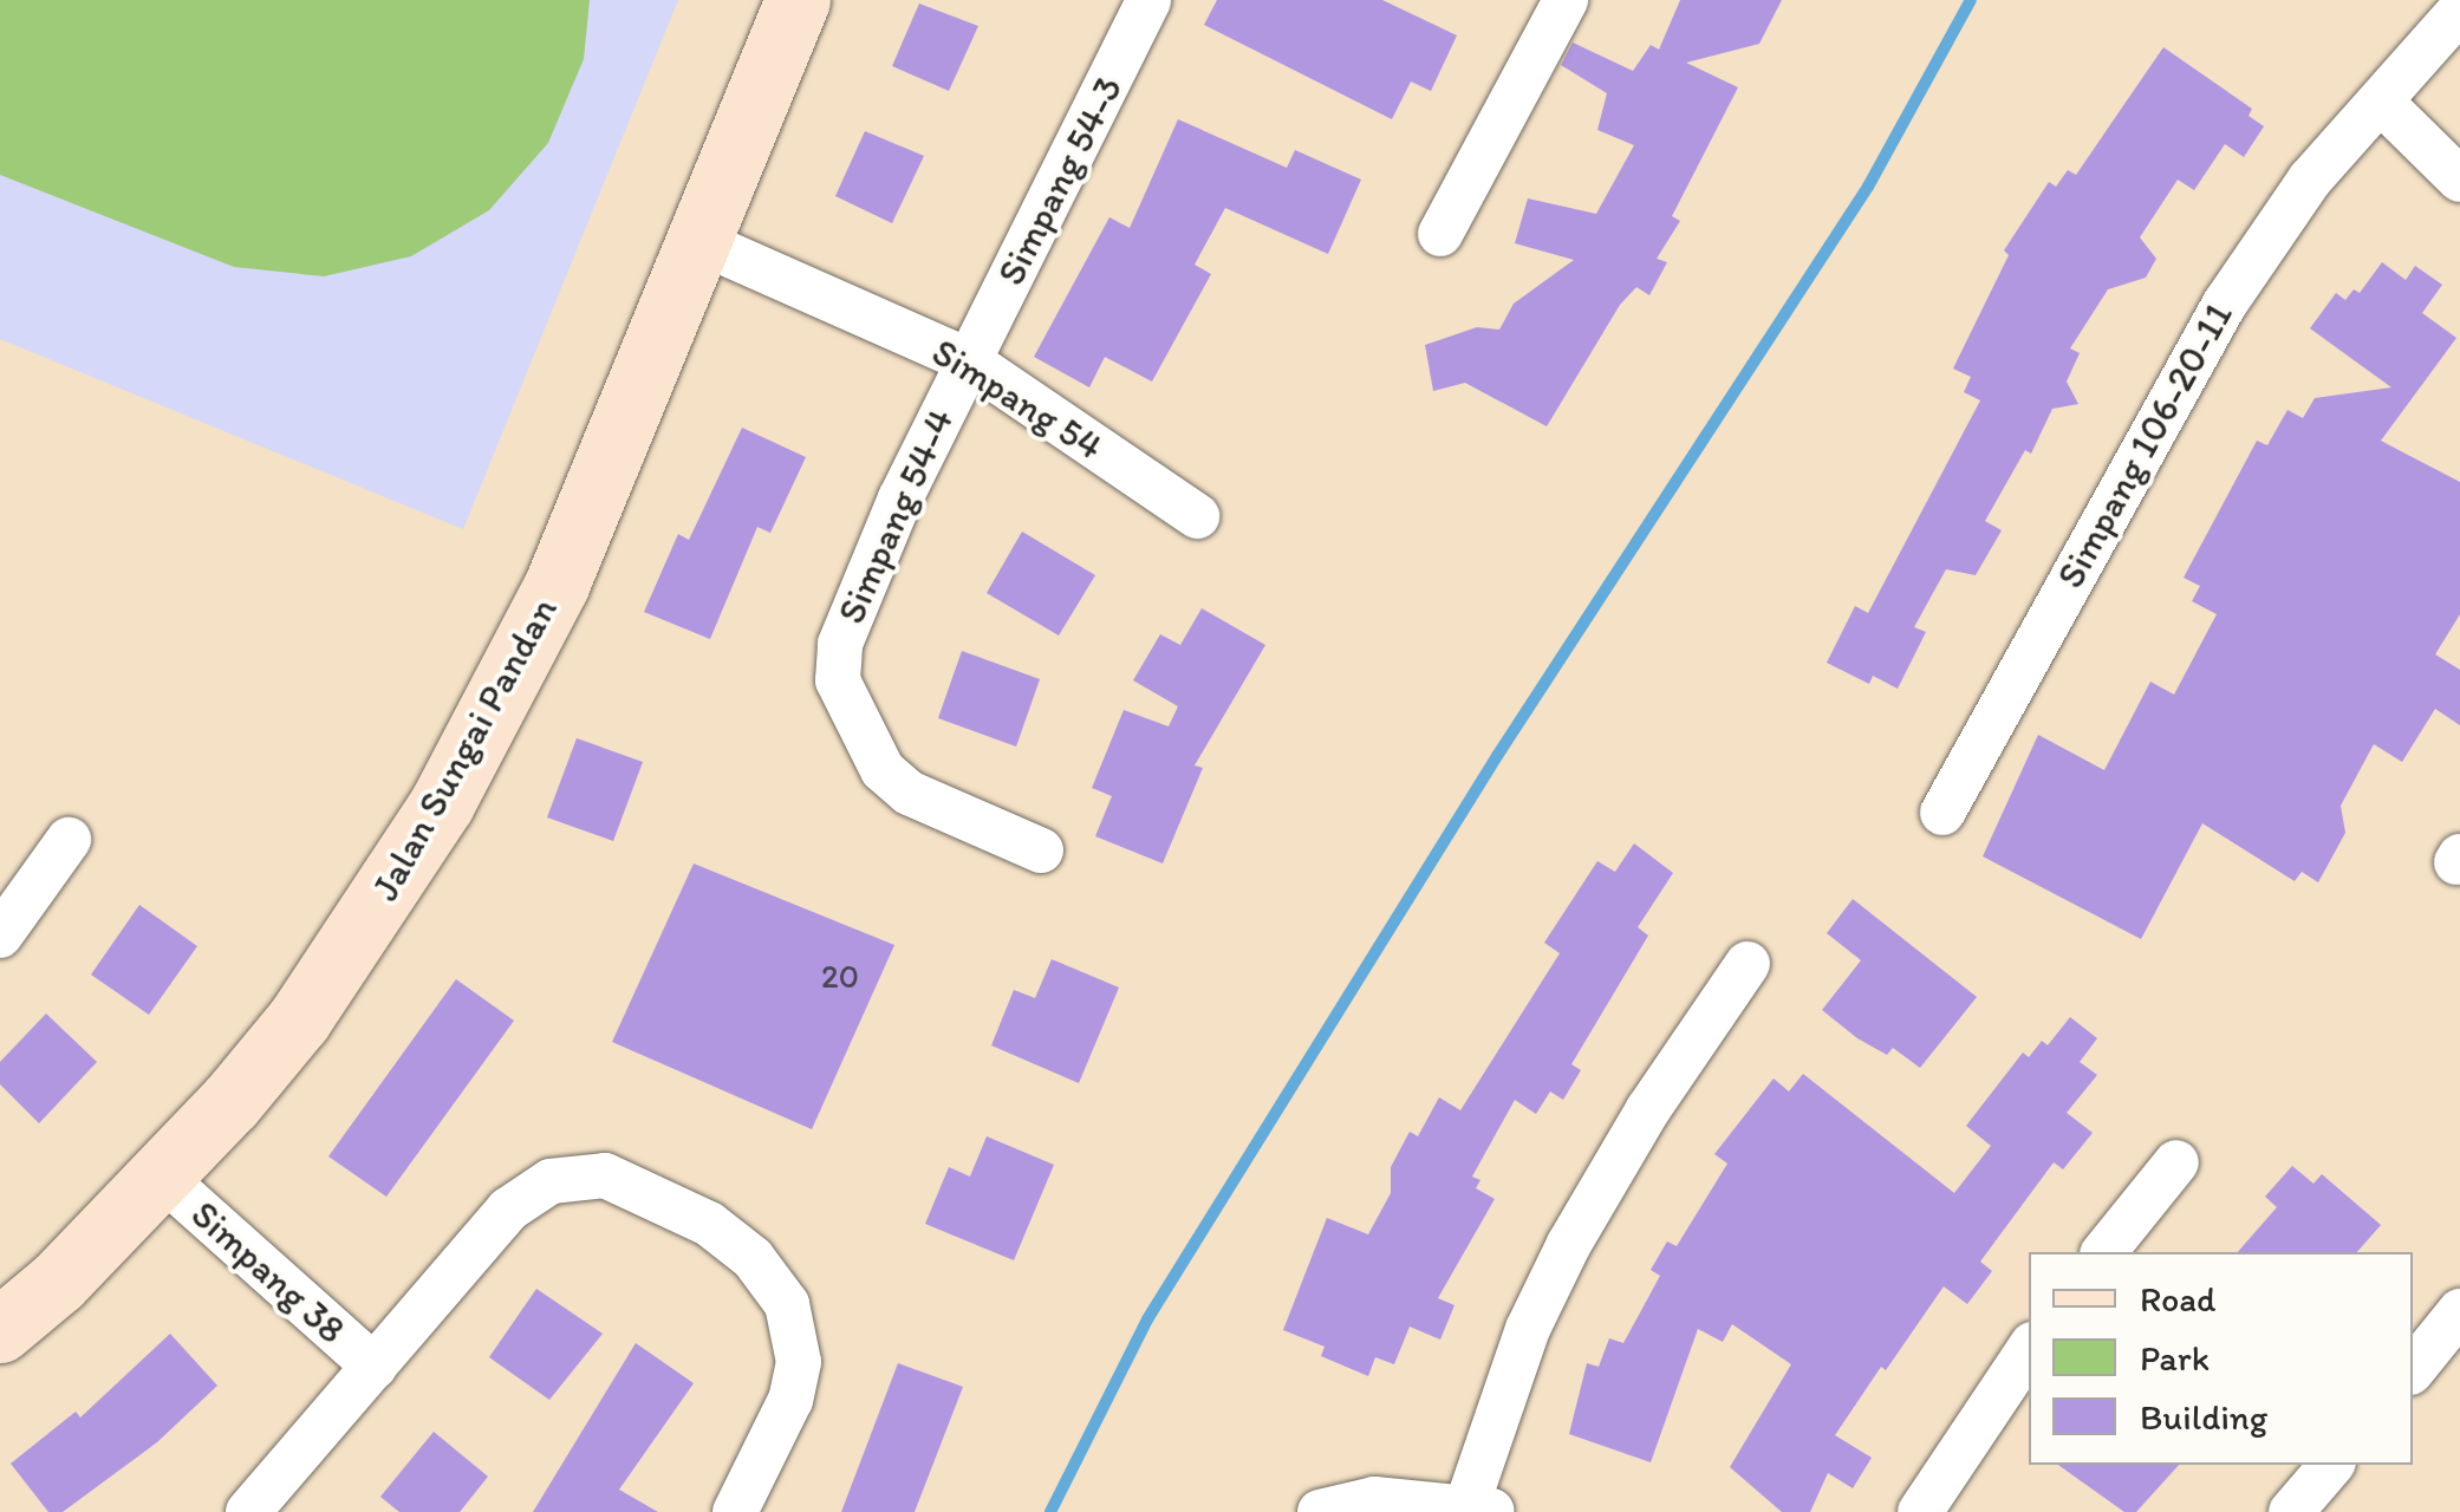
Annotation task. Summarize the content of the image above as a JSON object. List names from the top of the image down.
{
  "streets": {
    "street": [
      "Simpang 54-3",
      "Simpang 54",
      "Simpang 106-20-11",
      "Simpang 54-4",
      "Jalan Sungai Pandan",
      "Simpang 38"
    ]
  },
  "crossings": [
    ["Simpang 54-3", "Simpang 54"],
    ["Simpang 54-3", "Simpang 54-4"],
    ["Simpang 54", "Simpang 54-4"],
    ["Simpang 54", "Jalan Sungai Pandan"],
    ["Jalan Sungai Pandan", "Simpang 38"]
  ],
  "house_numbers": ["20"],
  "legend": ["Road", "Park", "Building"]
}
